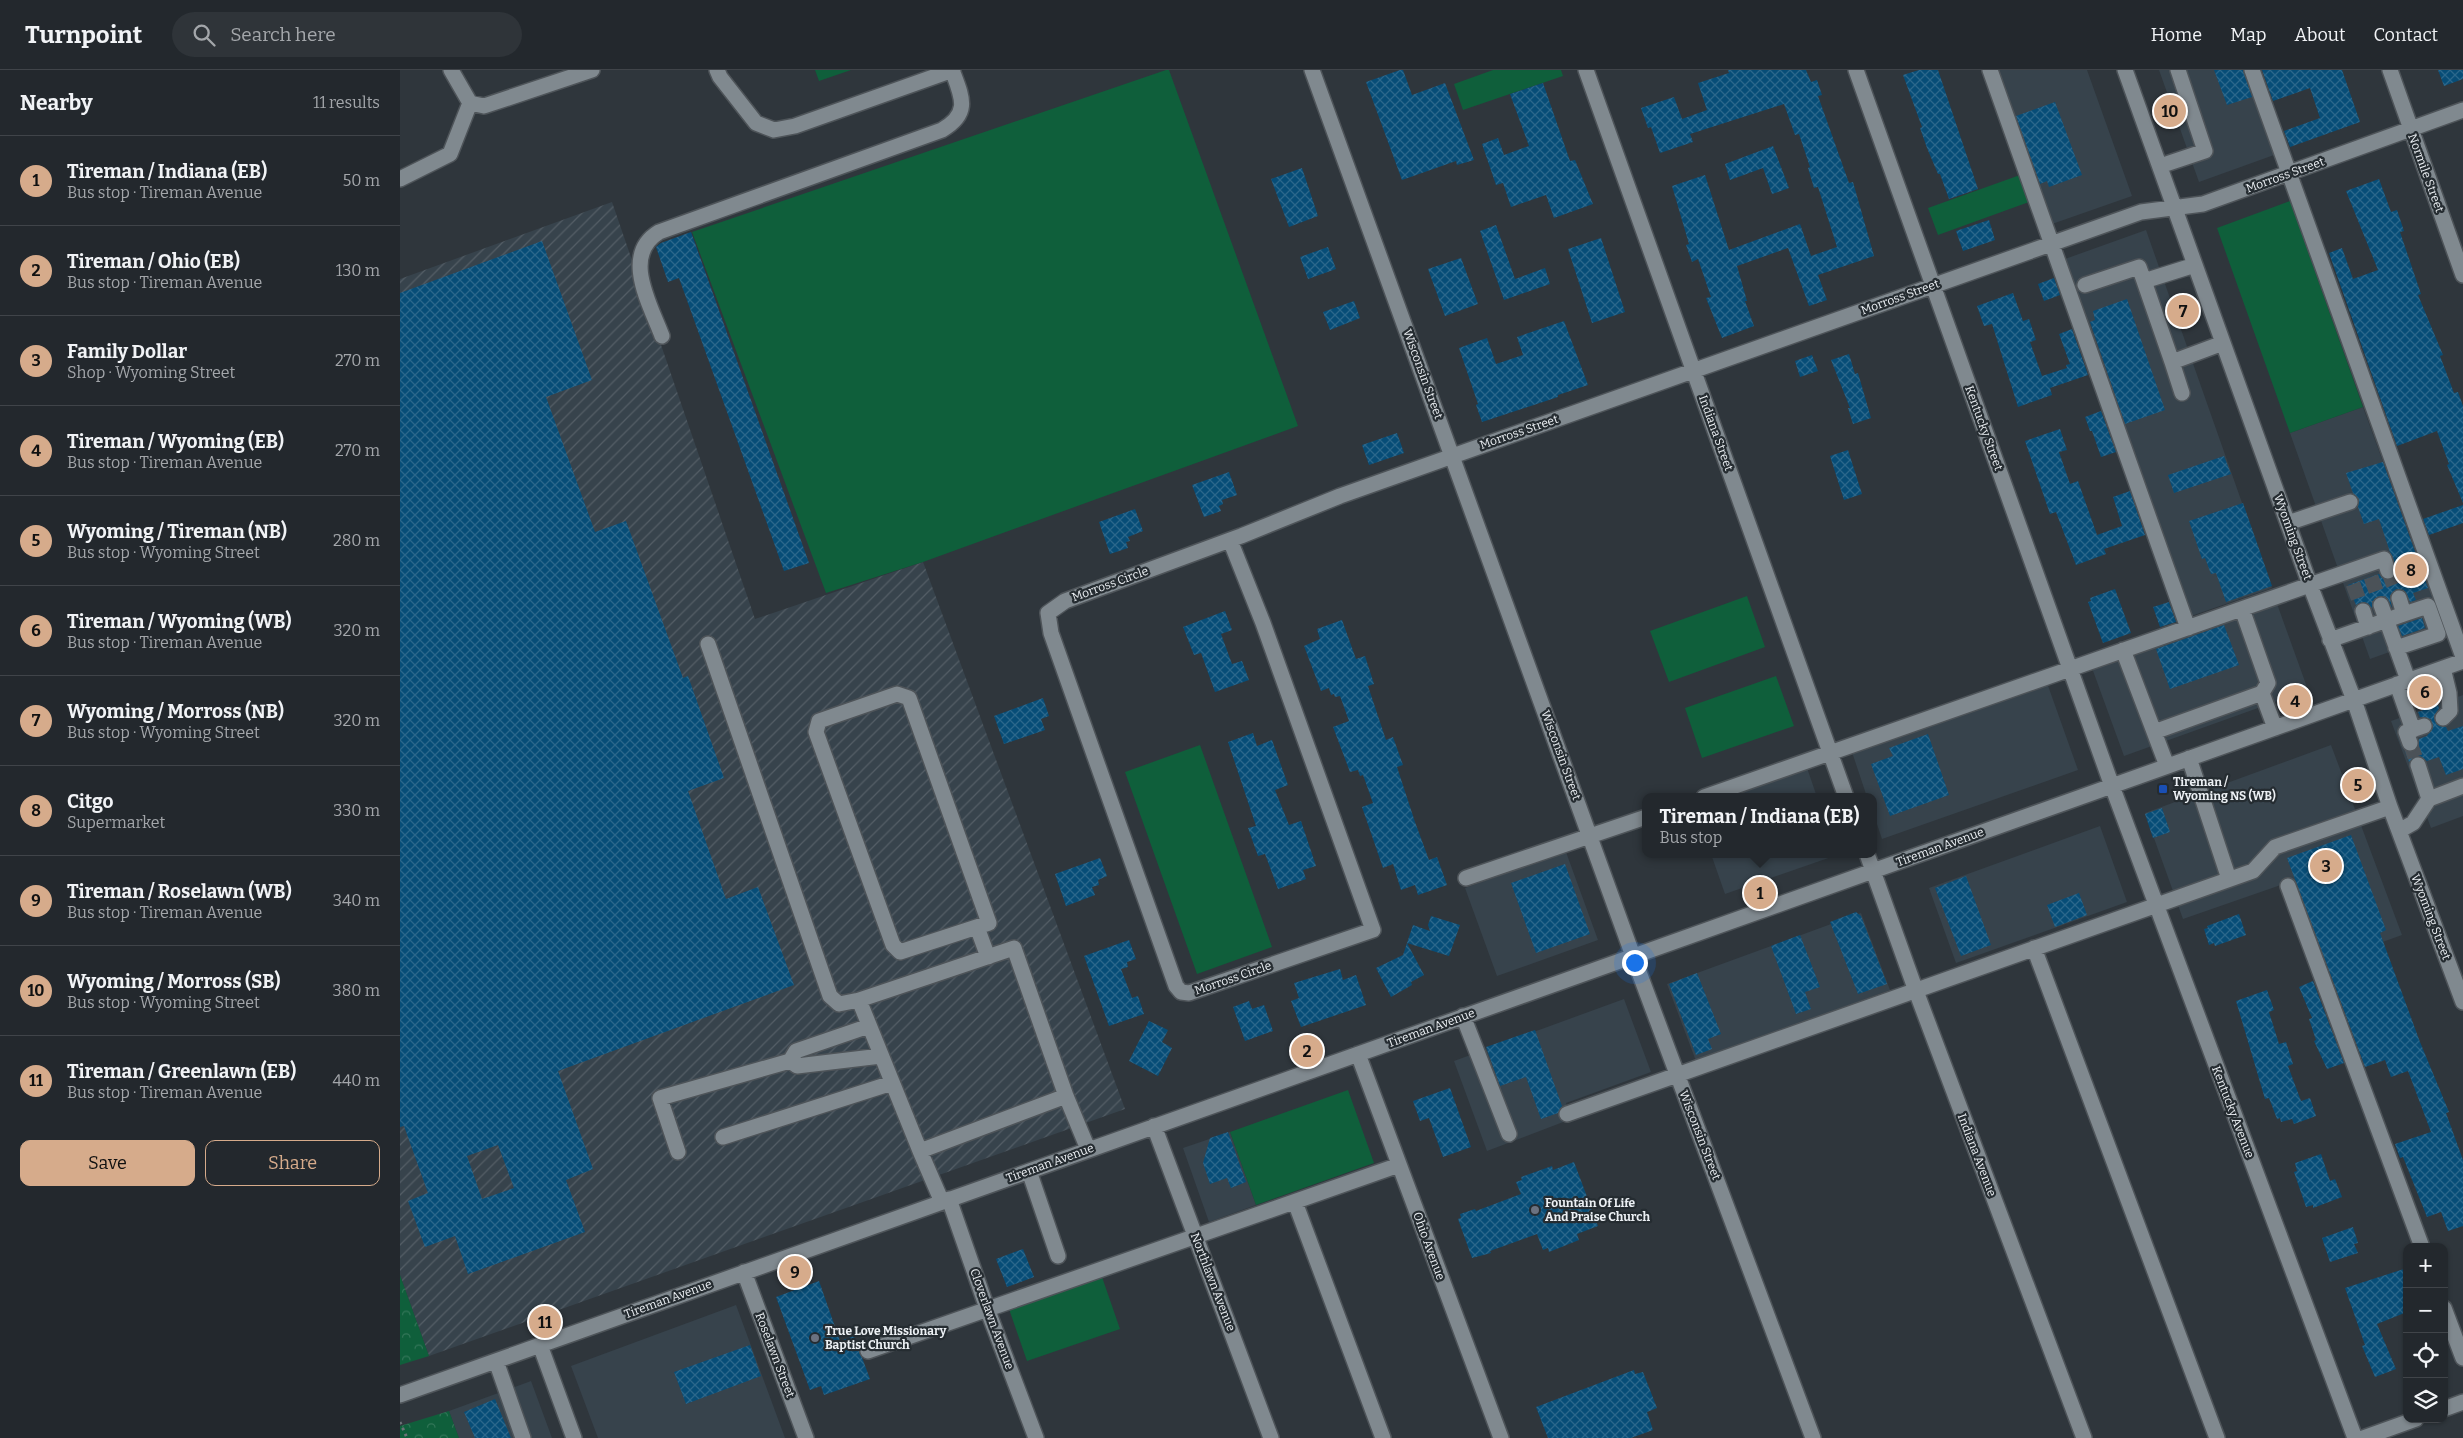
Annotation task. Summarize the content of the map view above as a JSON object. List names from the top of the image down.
{
  "streets": {
    "street": [
      "Normile Street",
      "Morross Street",
      "Wisconsin Street",
      "Kentucky Street",
      "Indiana Street",
      "Wyoming Street",
      "Morross Circle",
      "Tireman Avenue",
      "Kentucky Avenue",
      "Indiana Avenue",
      "Ohio Avenue",
      "Northlawn Avenue",
      "Cloverlawn Avenue",
      "Roselawn Street"
    ]
  },
  "crossings": [
    ["Normile Street", "Morross Street"],
    ["Morross Street", "Wisconsin Street"],
    ["Morross Street", "Kentucky Street"],
    ["Morross Street", "Indiana Street"],
    ["Morross Street", "Wyoming Street"],
    ["Morross Street", "Morross Circle"],
    ["Wisconsin Street", "Tireman Avenue"],
    ["Kentucky Street", "Tireman Avenue"],
    ["Kentucky Street", "Kentucky Avenue"],
    ["Wyoming Street", "Tireman Avenue"],
    ["Tireman Avenue", "Kentucky Avenue"],
    ["Tireman Avenue", "Indiana Avenue"],
    ["Tireman Avenue", "Ohio Avenue"],
    ["Tireman Avenue", "Northlawn Avenue"],
    ["Tireman Avenue", "Cloverlawn Avenue"],
    ["Tireman Avenue", "Roselawn Street"]
  ],
  "places": {
    "transit": ["Tireman / Wyoming NS (WB)"],
    "other": ["Fountain Of Life And Praise Church", "True Love Missionary Baptist Church"]
  },
  "page": {
    "header": "Turnpoint",
    "search": "Search here",
    "nav": [
      "Home",
      "Map",
      "About",
      "Contact"
    ],
    "heading": ["Nearby", "11 results"],
    "pins": [
      "10",
      "7",
      "8",
      "6",
      "4",
      "5",
      "3",
      "1",
      "2",
      "9",
      "11"
    ],
    "list": [
      {
        "mark": "1",
        "name": "Tireman / Indiana (EB)",
        "note": "Bus stop · Tireman Avenue",
        "value": "50 m"
      },
      {
        "mark": "2",
        "name": "Tireman / Ohio (EB)",
        "note": "Bus stop · Tireman Avenue",
        "value": "130 m"
      },
      {
        "mark": "3",
        "name": "Family Dollar",
        "note": "Shop · Wyoming Street",
        "value": "270 m"
      },
      {
        "mark": "4",
        "name": "Tireman / Wyoming (EB)",
        "note": "Bus stop · Tireman Avenue",
        "value": "270 m"
      },
      {
        "mark": "5",
        "name": "Wyoming / Tireman (NB)",
        "note": "Bus stop · Wyoming Street",
        "value": "280 m"
      },
      {
        "mark": "6",
        "name": "Tireman / Wyoming (WB)",
        "note": "Bus stop · Tireman Avenue",
        "value": "320 m"
      },
      {
        "mark": "7",
        "name": "Wyoming / Morross (NB)",
        "note": "Bus stop · Wyoming Street",
        "value": "320 m"
      },
      {
        "mark": "8",
        "name": "Citgo",
        "note": "Supermarket",
        "value": "330 m"
      },
      {
        "mark": "9",
        "name": "Tireman / Roselawn (WB)",
        "note": "Bus stop · Tireman Avenue",
        "value": "340 m"
      },
      {
        "mark": "10",
        "name": "Wyoming / Morross (SB)",
        "note": "Bus stop · Wyoming Street",
        "value": "380 m"
      },
      {
        "mark": "11",
        "name": "Tireman / Greenlawn (EB)",
        "note": "Bus stop · Tireman Avenue",
        "value": "440 m"
      }
    ],
    "popup": ["Tireman / Indiana (EB)", "Bus stop"],
    "buttons": ["Save", "Share"],
    "map_buttons": ["+", "−"]
  }
}
